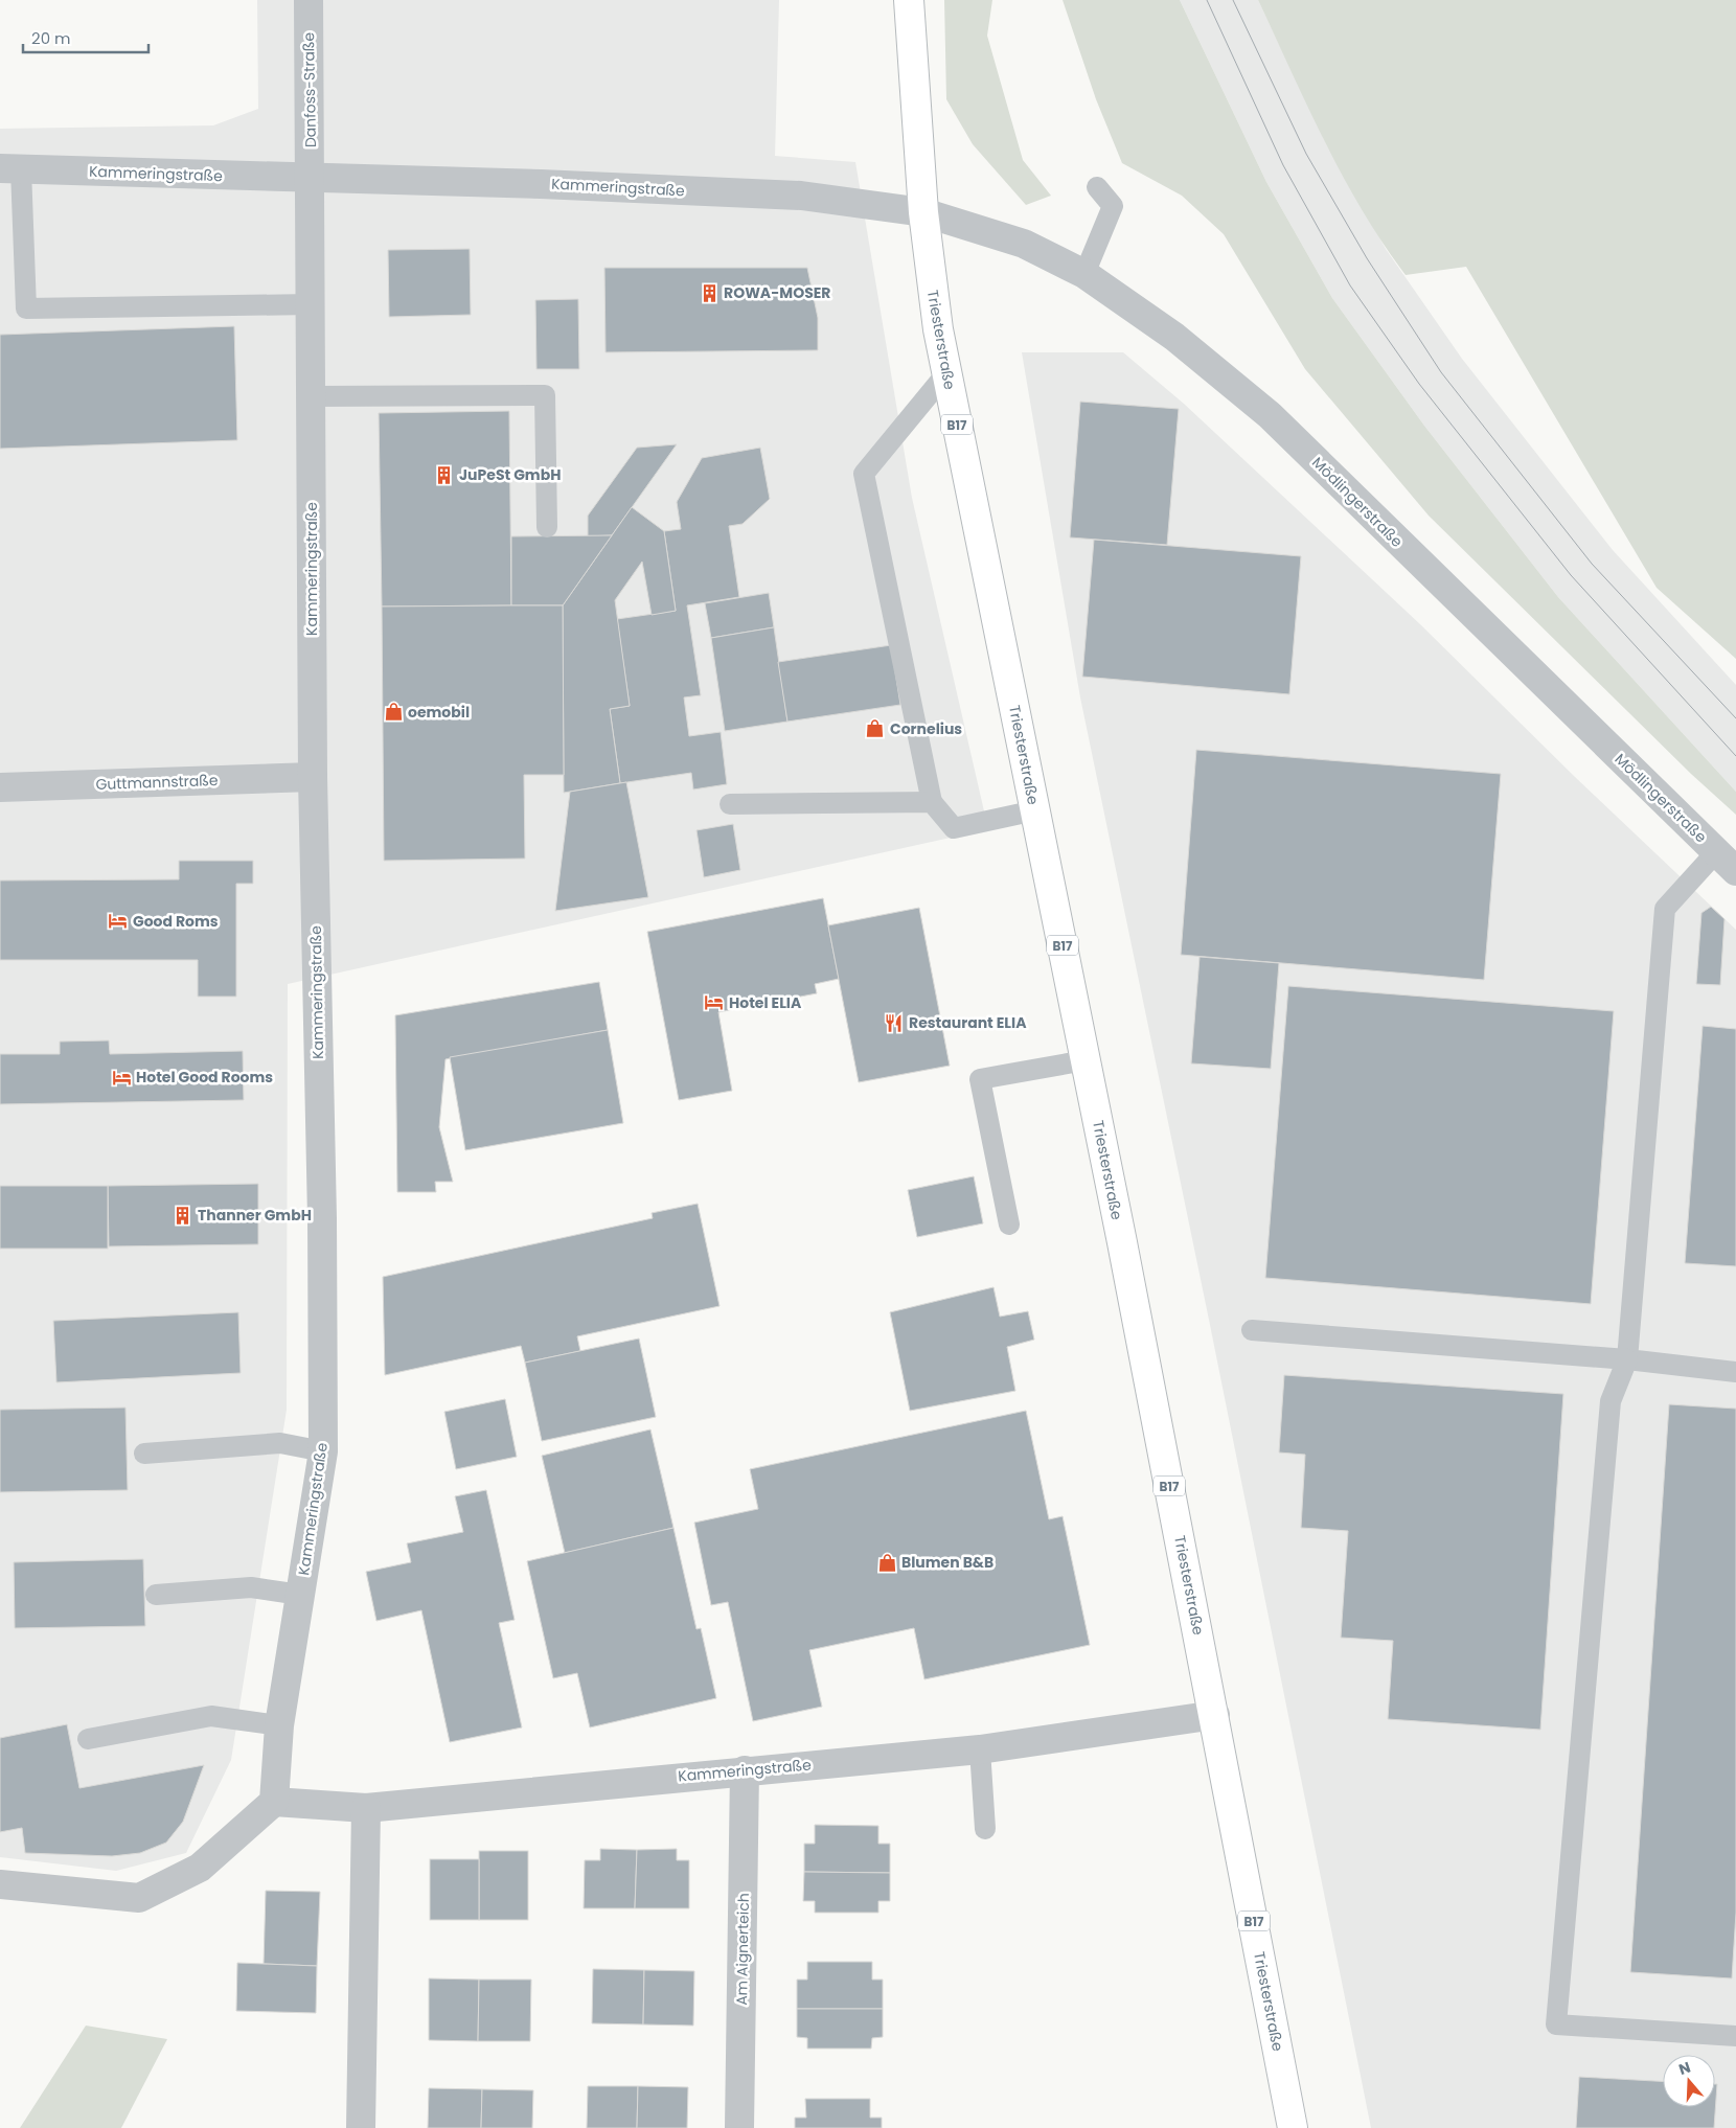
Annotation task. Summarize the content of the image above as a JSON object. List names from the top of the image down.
{
  "streets": {
    "main road": ["Triesterstraße", "B17"],
    "street": [
      "Danfoss-Straße",
      "Kammeringstraße",
      "Mödlingerstraße",
      "Guttmannstraße",
      "Am Aignerteich"
    ]
  },
  "crossings": [
    ["Danfoss-Straße", "Kammeringstraße"],
    ["Kammeringstraße", "Triesterstraße"],
    ["Kammeringstraße", "B17"],
    ["Kammeringstraße", "Mödlingerstraße"],
    ["Kammeringstraße", "Guttmannstraße"],
    ["Kammeringstraße", "Am Aignerteich"],
    ["Triesterstraße", "B17"],
    ["Triesterstraße", "Mödlingerstraße"],
    ["B17", "Mödlingerstraße"]
  ],
  "places": {
    "building": ["ROWA-MOSER", "JuPeSt GmbH", "Thanner GmbH"],
    "shop": ["oemobil", "Cornelius", "Blumen B&B"],
    "hotel": ["Good Roms", "Hotel ELIA", "Hotel Good Rooms"],
    "restaurant": ["Restaurant ELIA"]
  },
  "scale_bar": "20 m",
  "north": "top"
}
